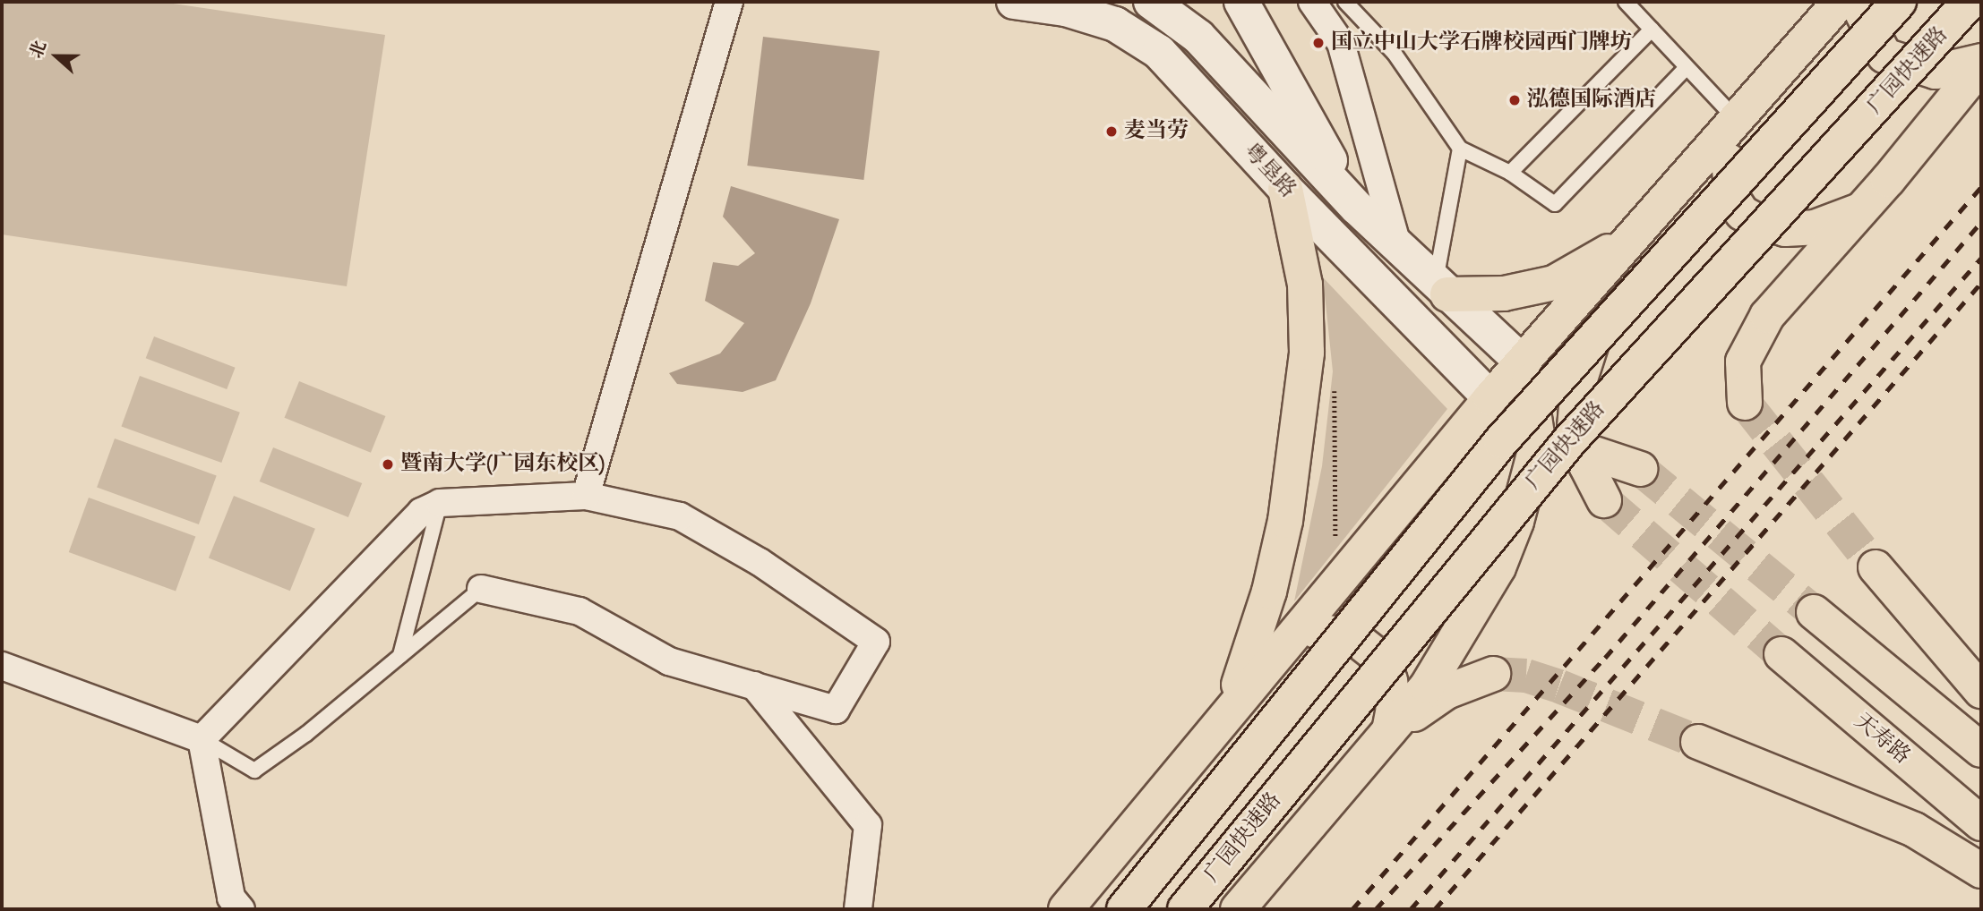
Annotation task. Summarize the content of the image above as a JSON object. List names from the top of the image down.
{
  "streets": {
    "highway": ["广园快速路", "天寿路"],
    "main road": ["粤垦路"]
  },
  "places": [
    "国立中山大学石牌校园西门牌坊",
    "泓德国际酒店",
    "麦当劳",
    "暨南大学(广园东校区)"
  ],
  "north": "left"
}
